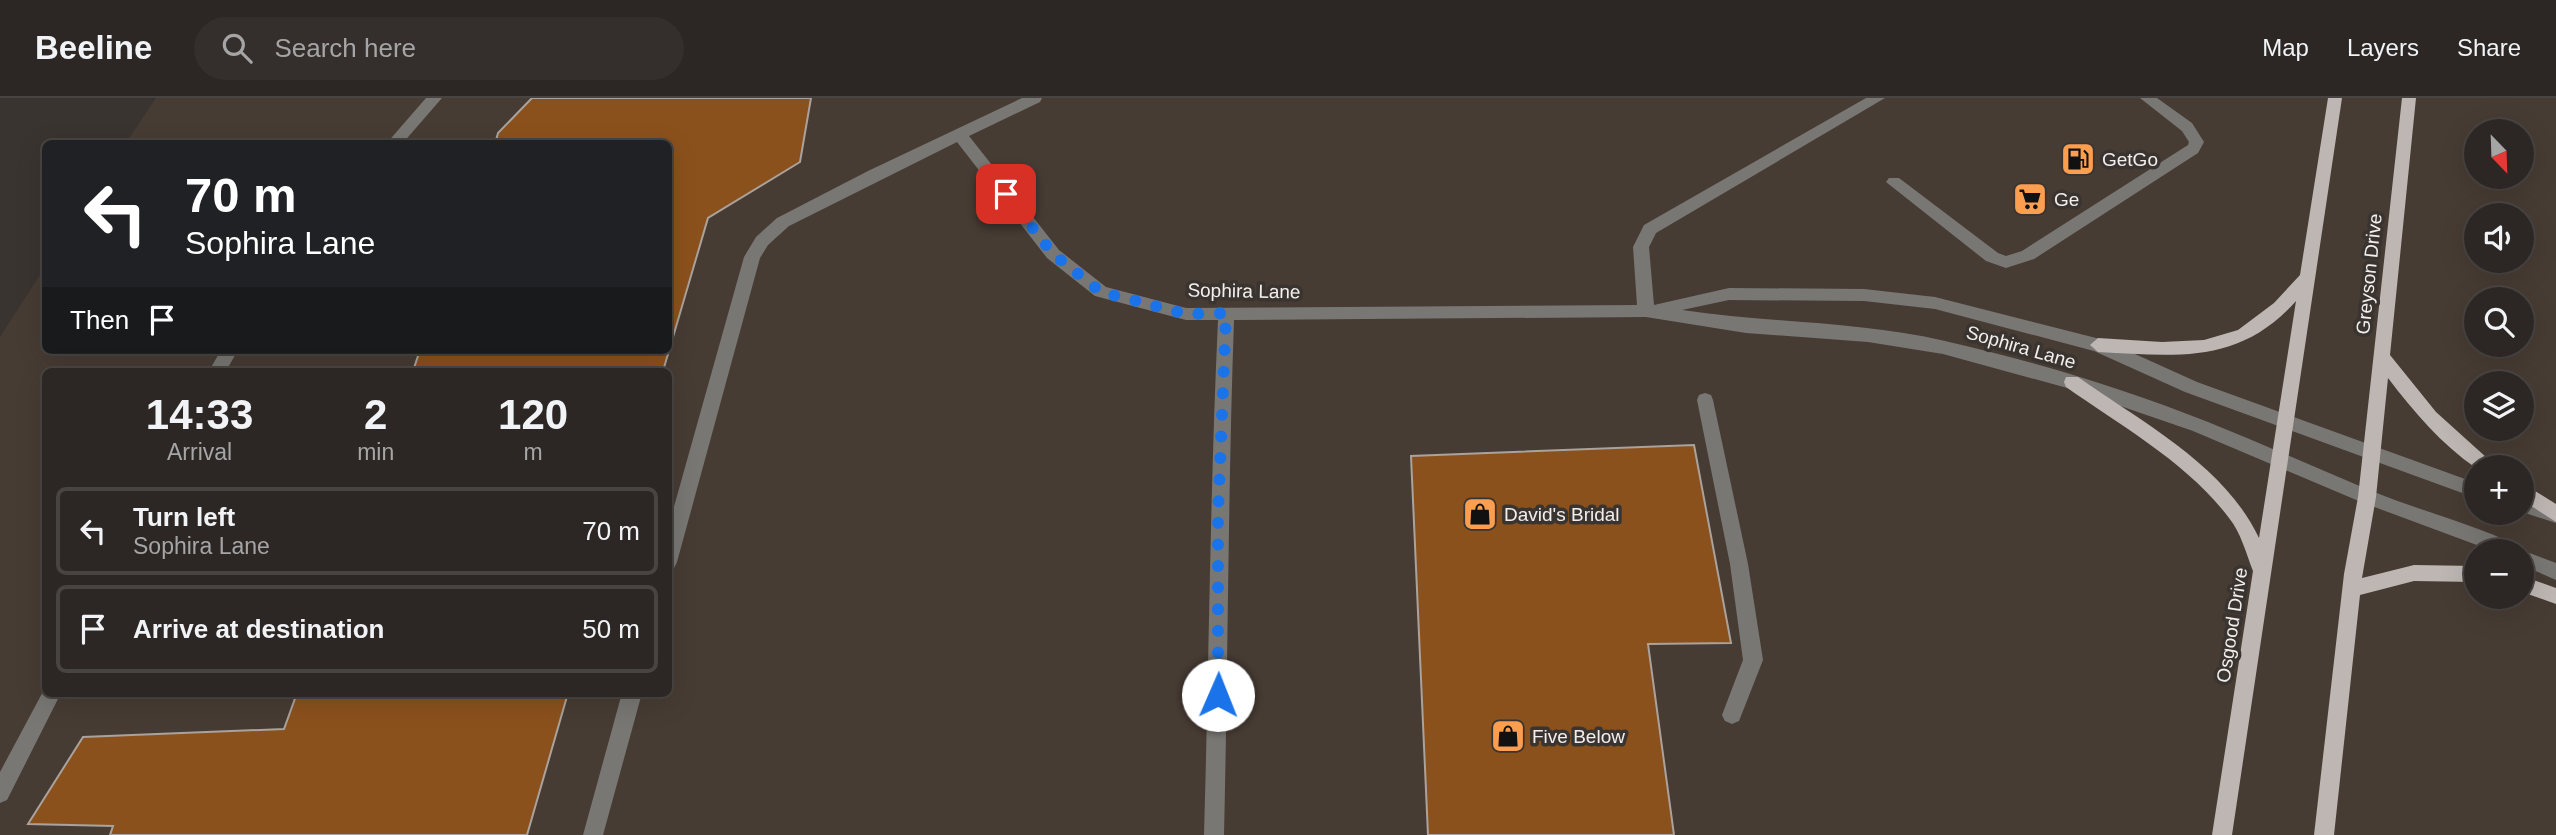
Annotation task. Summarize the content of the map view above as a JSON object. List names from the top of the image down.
{
  "streets": {
    "main road": ["Greyson Drive", "Osgood Drive"],
    "street": ["Sophira Lane"]
  },
  "crossings": [
    ["Greyson Drive", "Sophira Lane"],
    ["Sophira Lane", "Osgood Drive"]
  ],
  "places": {
    "fuel station": ["GetGo"],
    "supermarket": ["Ge"],
    "shop": ["David's Bridal", "Five Below"]
  },
  "north": "bottom right",
  "page": {
    "header": "Beeline",
    "search": "Search here",
    "nav": ["Map", "Layers", "Share"],
    "map_buttons": ["+", "−"],
    "turn": ["70 m", "Sophira Lane"],
    "then": "Then",
    "eta": [
      "14:33",
      "Arrival",
      "2",
      "min",
      "120",
      "m"
    ],
    "list": [
      {
        "name": "Turn left",
        "note": "Sophira Lane",
        "value": "70 m"
      },
      {
        "name": "Arrive at destination",
        "value": "50 m"
      }
    ]
  }
}
